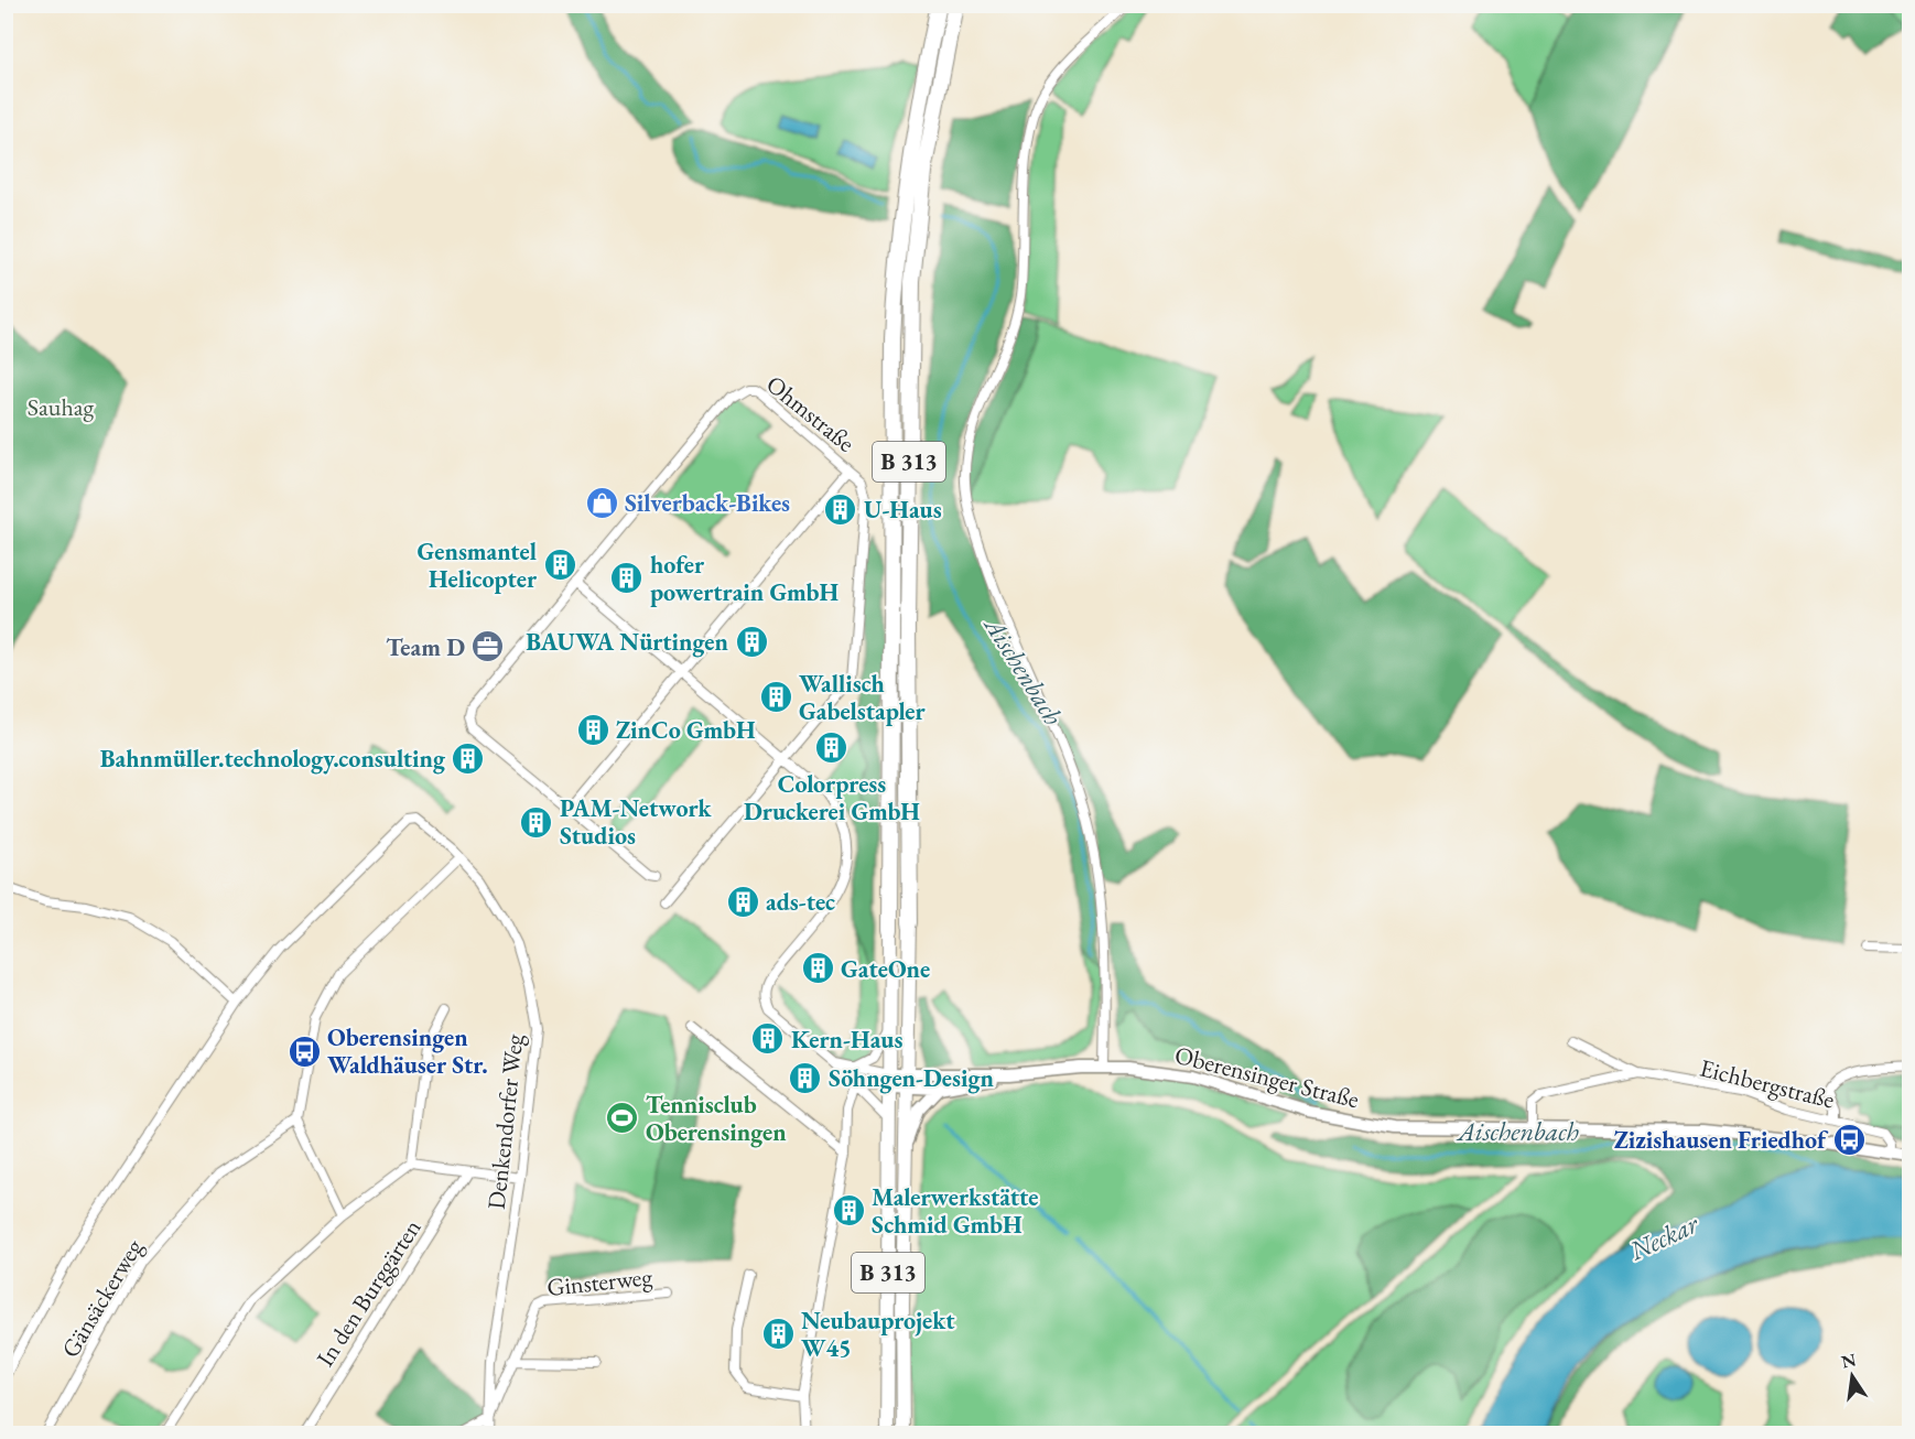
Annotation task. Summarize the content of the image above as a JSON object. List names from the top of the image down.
{
  "streets": {
    "highway": ["B 313"],
    "street": [
      "Ohmstraße",
      "Oberensinger Straße",
      "Eichbergstraße",
      "Denkendorfer Weg",
      "Ginsterweg",
      "In den Burggärten",
      "Gänsäckerweg"
    ]
  },
  "crossings": [
    ["B 313", "Oberensinger Straße"],
    ["Oberensinger Straße", "Eichbergstraße"],
    ["Denkendorfer Weg", "Ginsterweg"]
  ],
  "water": ["Aischenbach", "Neckar"],
  "parks": ["Sauhag"],
  "places": {
    "shop": ["Silverback-Bikes"],
    "building": [
      "U-Haus",
      "Gensmantel Helicopter",
      "hofer powertrain GmbH",
      "BAUWA Nürtingen",
      "Wallisch Gabelstapler",
      "ZinCo GmbH",
      "Colorpress Druckerei GmbH",
      "Bahnmüller.technology.consulting",
      "PAM-Network Studios",
      "ads-tec",
      "GateOne",
      "Kern-Haus",
      "Söhngen-Design",
      "Malerwerkstätte Schmid GmbH",
      "Neubauprojekt W45"
    ],
    "office": ["Team D"],
    "bus stop": ["Oberensingen Waldhäuser Str.", "Zizishausen Friedhof"],
    "sports": ["Tennisclub Oberensingen"]
  },
  "north": "top"
}
